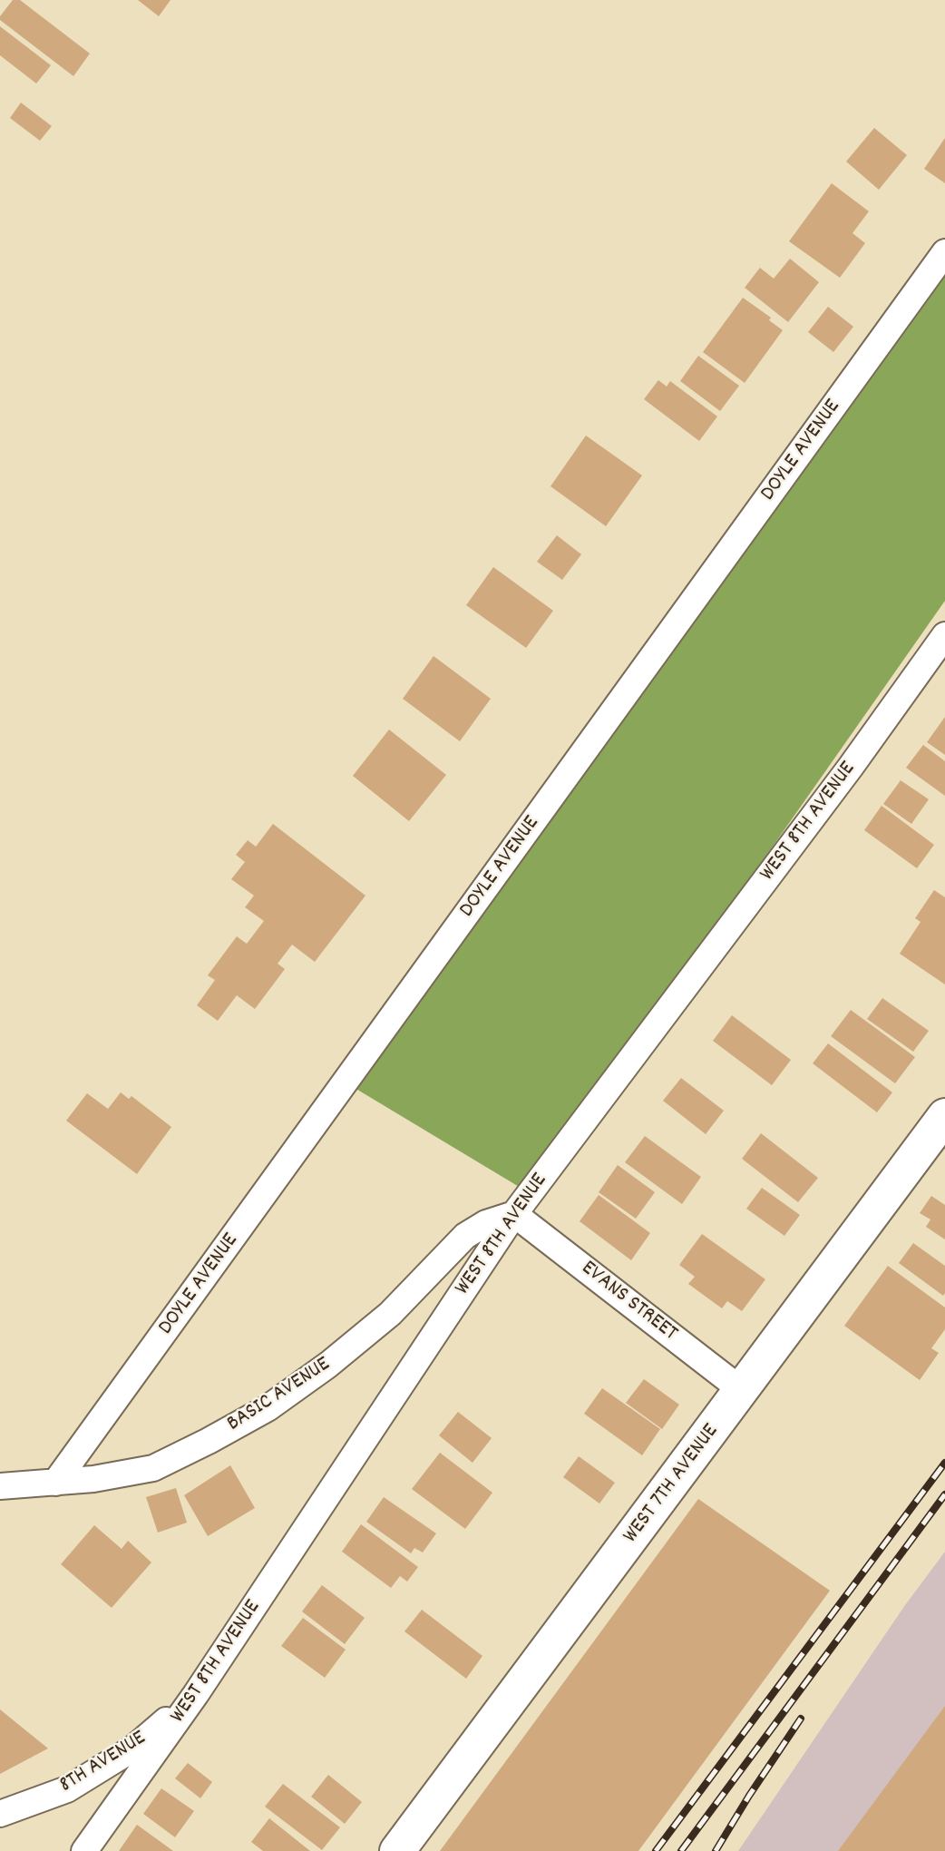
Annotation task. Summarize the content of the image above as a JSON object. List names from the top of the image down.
{
  "streets": {
    "main road": ["WEST 7TH AVENUE"],
    "street": [
      "DOYLE AVENUE",
      "WEST 8TH AVENUE",
      "EVANS STREET",
      "BASIC AVENUE",
      "8TH AVENUE"
    ]
  },
  "crossings": [
    ["DOYLE AVENUE", "BASIC AVENUE"],
    ["WEST 8TH AVENUE", "EVANS STREET"],
    ["WEST 8TH AVENUE", "BASIC AVENUE"],
    ["WEST 8TH AVENUE", "8TH AVENUE"],
    ["EVANS STREET", "BASIC AVENUE"],
    ["EVANS STREET", "WEST 7TH AVENUE"]
  ]
}
